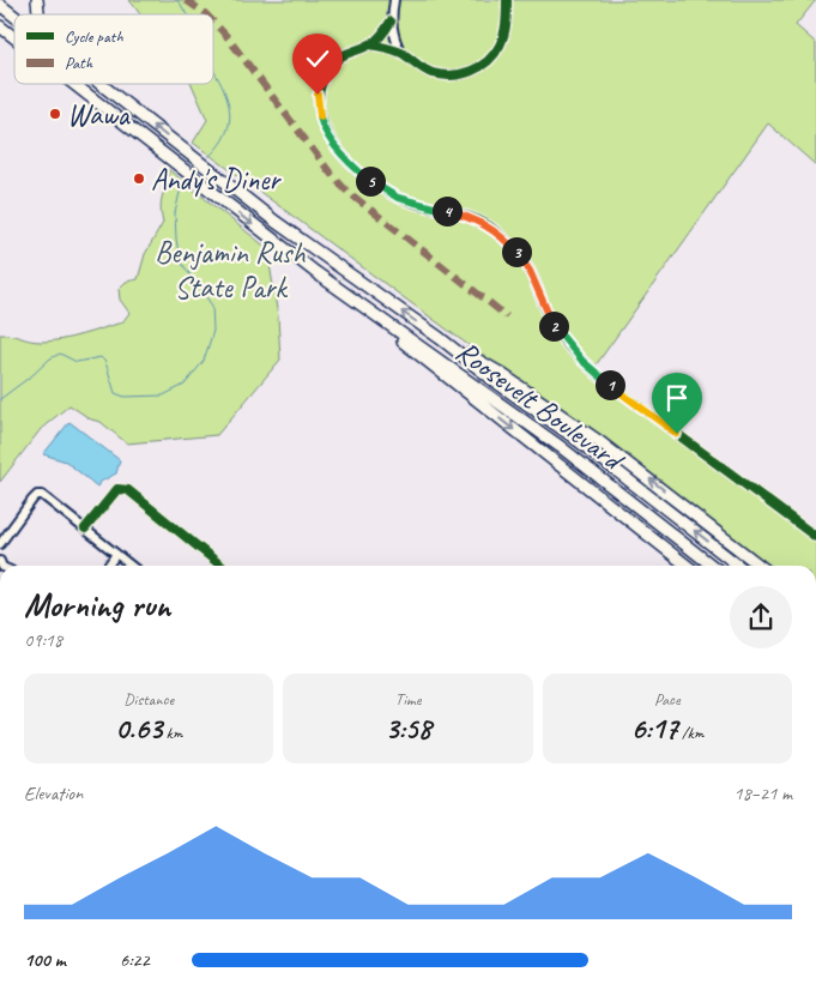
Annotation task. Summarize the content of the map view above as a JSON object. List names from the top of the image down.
{
  "streets": {
    "highway": ["Roosevelt Boulevard"]
  },
  "parks": ["Benjamin Rush State Park"],
  "places": ["Wawa", "Andy's Diner"],
  "legend": ["Cycle path", "Path"],
  "page": {
    "pins": [
      "5",
      "4",
      "3",
      "2",
      "1"
    ],
    "heading": ["Morning run", "09:18"],
    "stats": [
      ["Distance", "0.63 km"],
      ["Time", "3:58"],
      ["Pace", "6:17 /km"]
    ],
    "chart": ["Elevation", "18–21 m"],
    "list": [
      {
        "name": "100 m",
        "note": "6:22"
      }
    ]
  }
}
